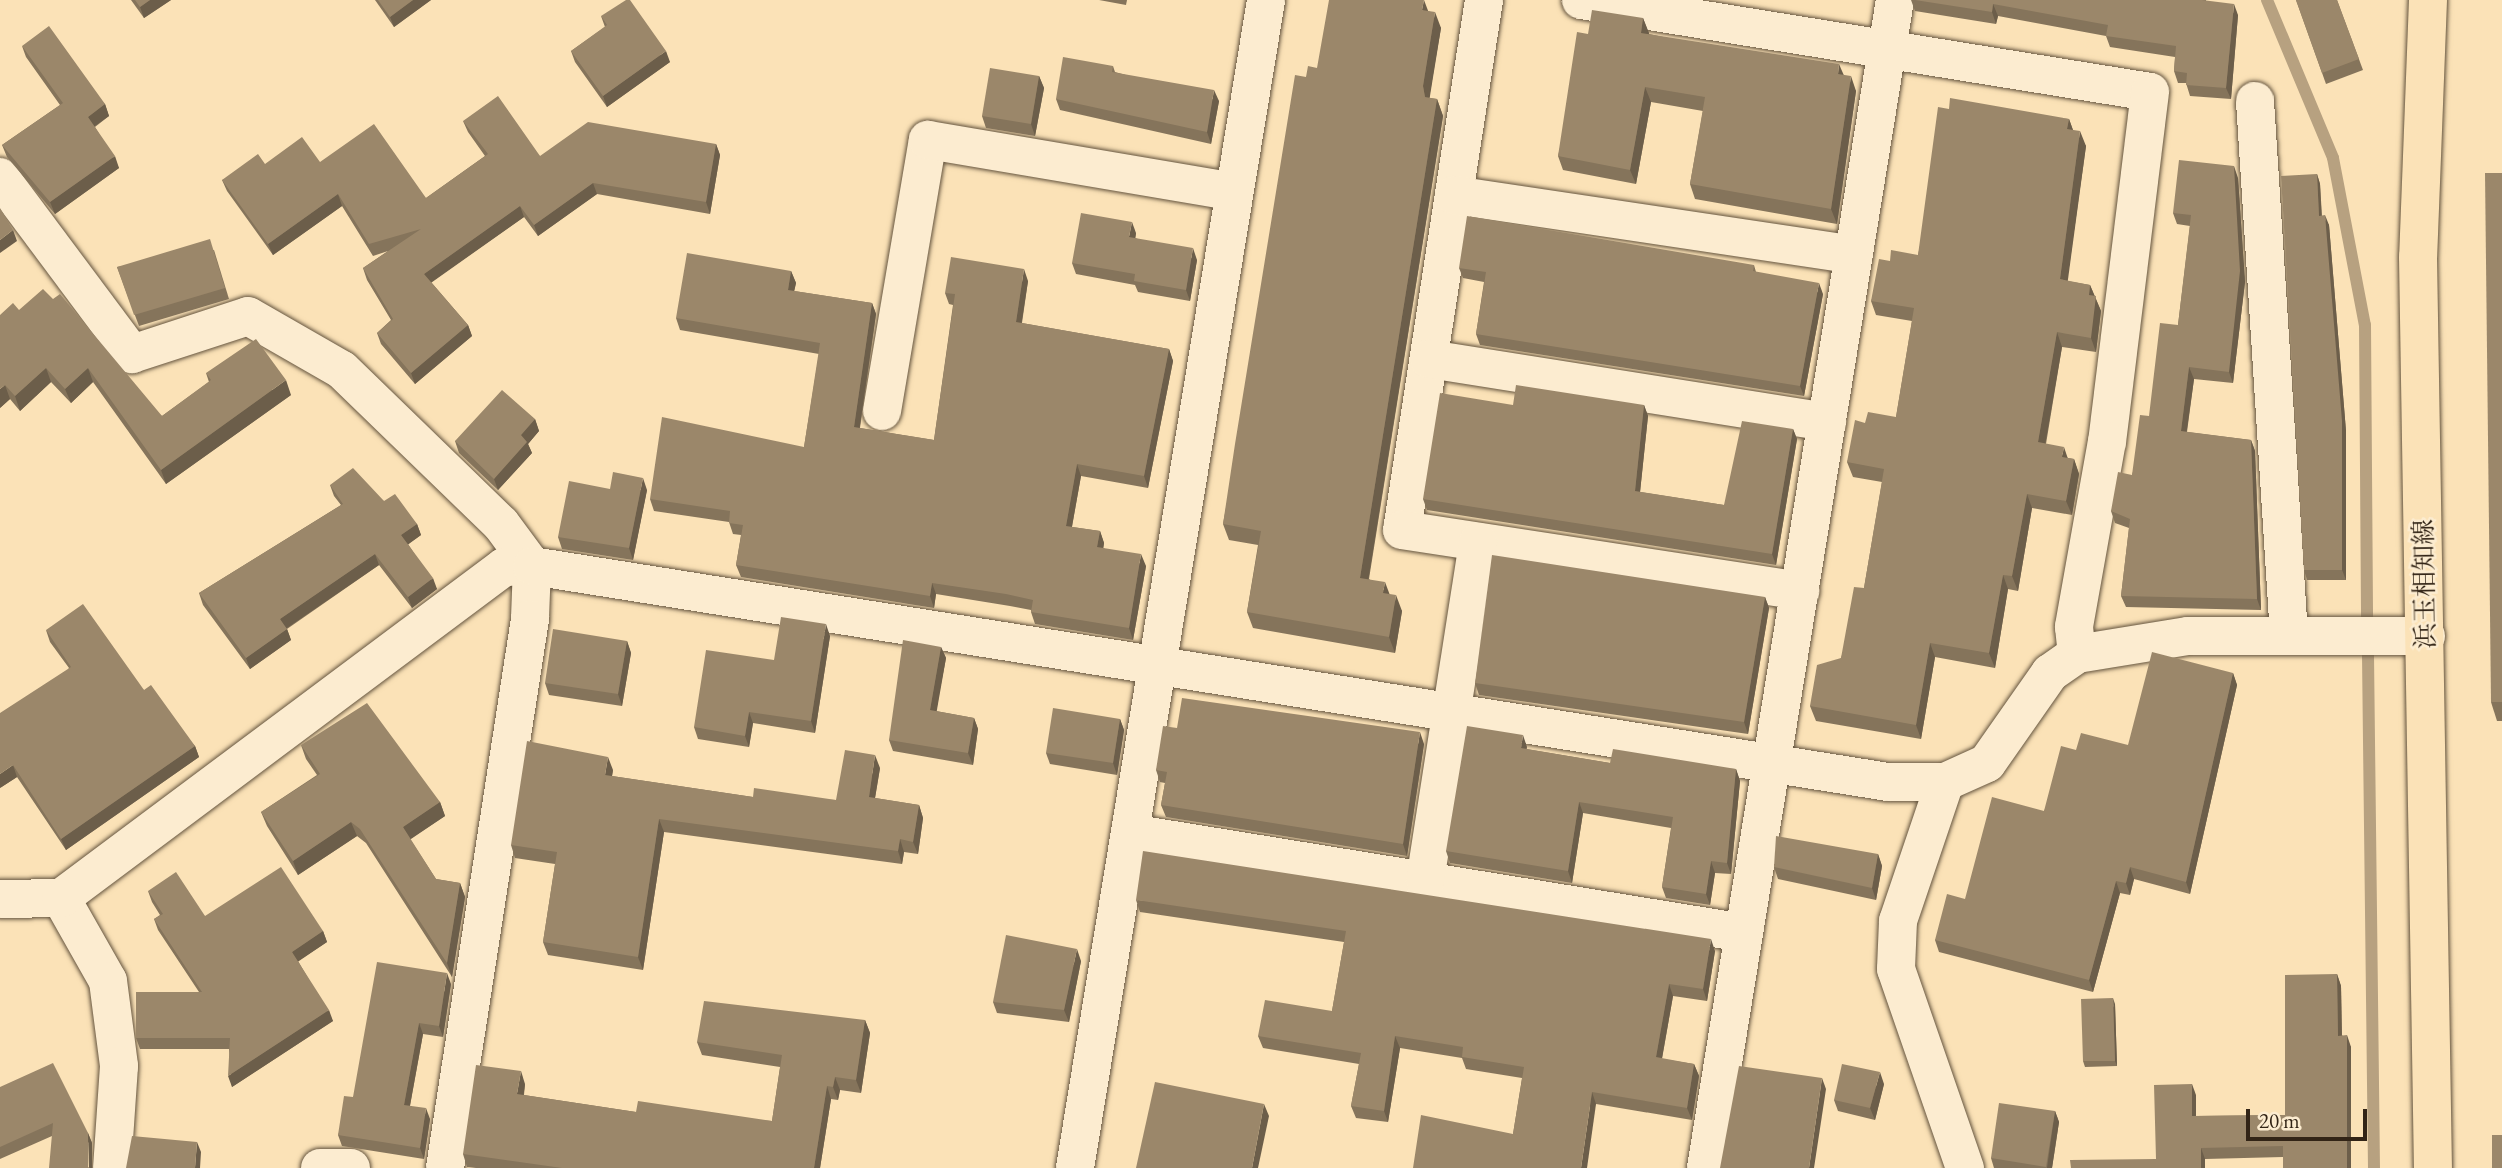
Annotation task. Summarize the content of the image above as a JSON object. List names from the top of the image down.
{
  "streets": {
    "main road": ["浜玉相知線"]
  },
  "scale_bar": "20 m"
}
